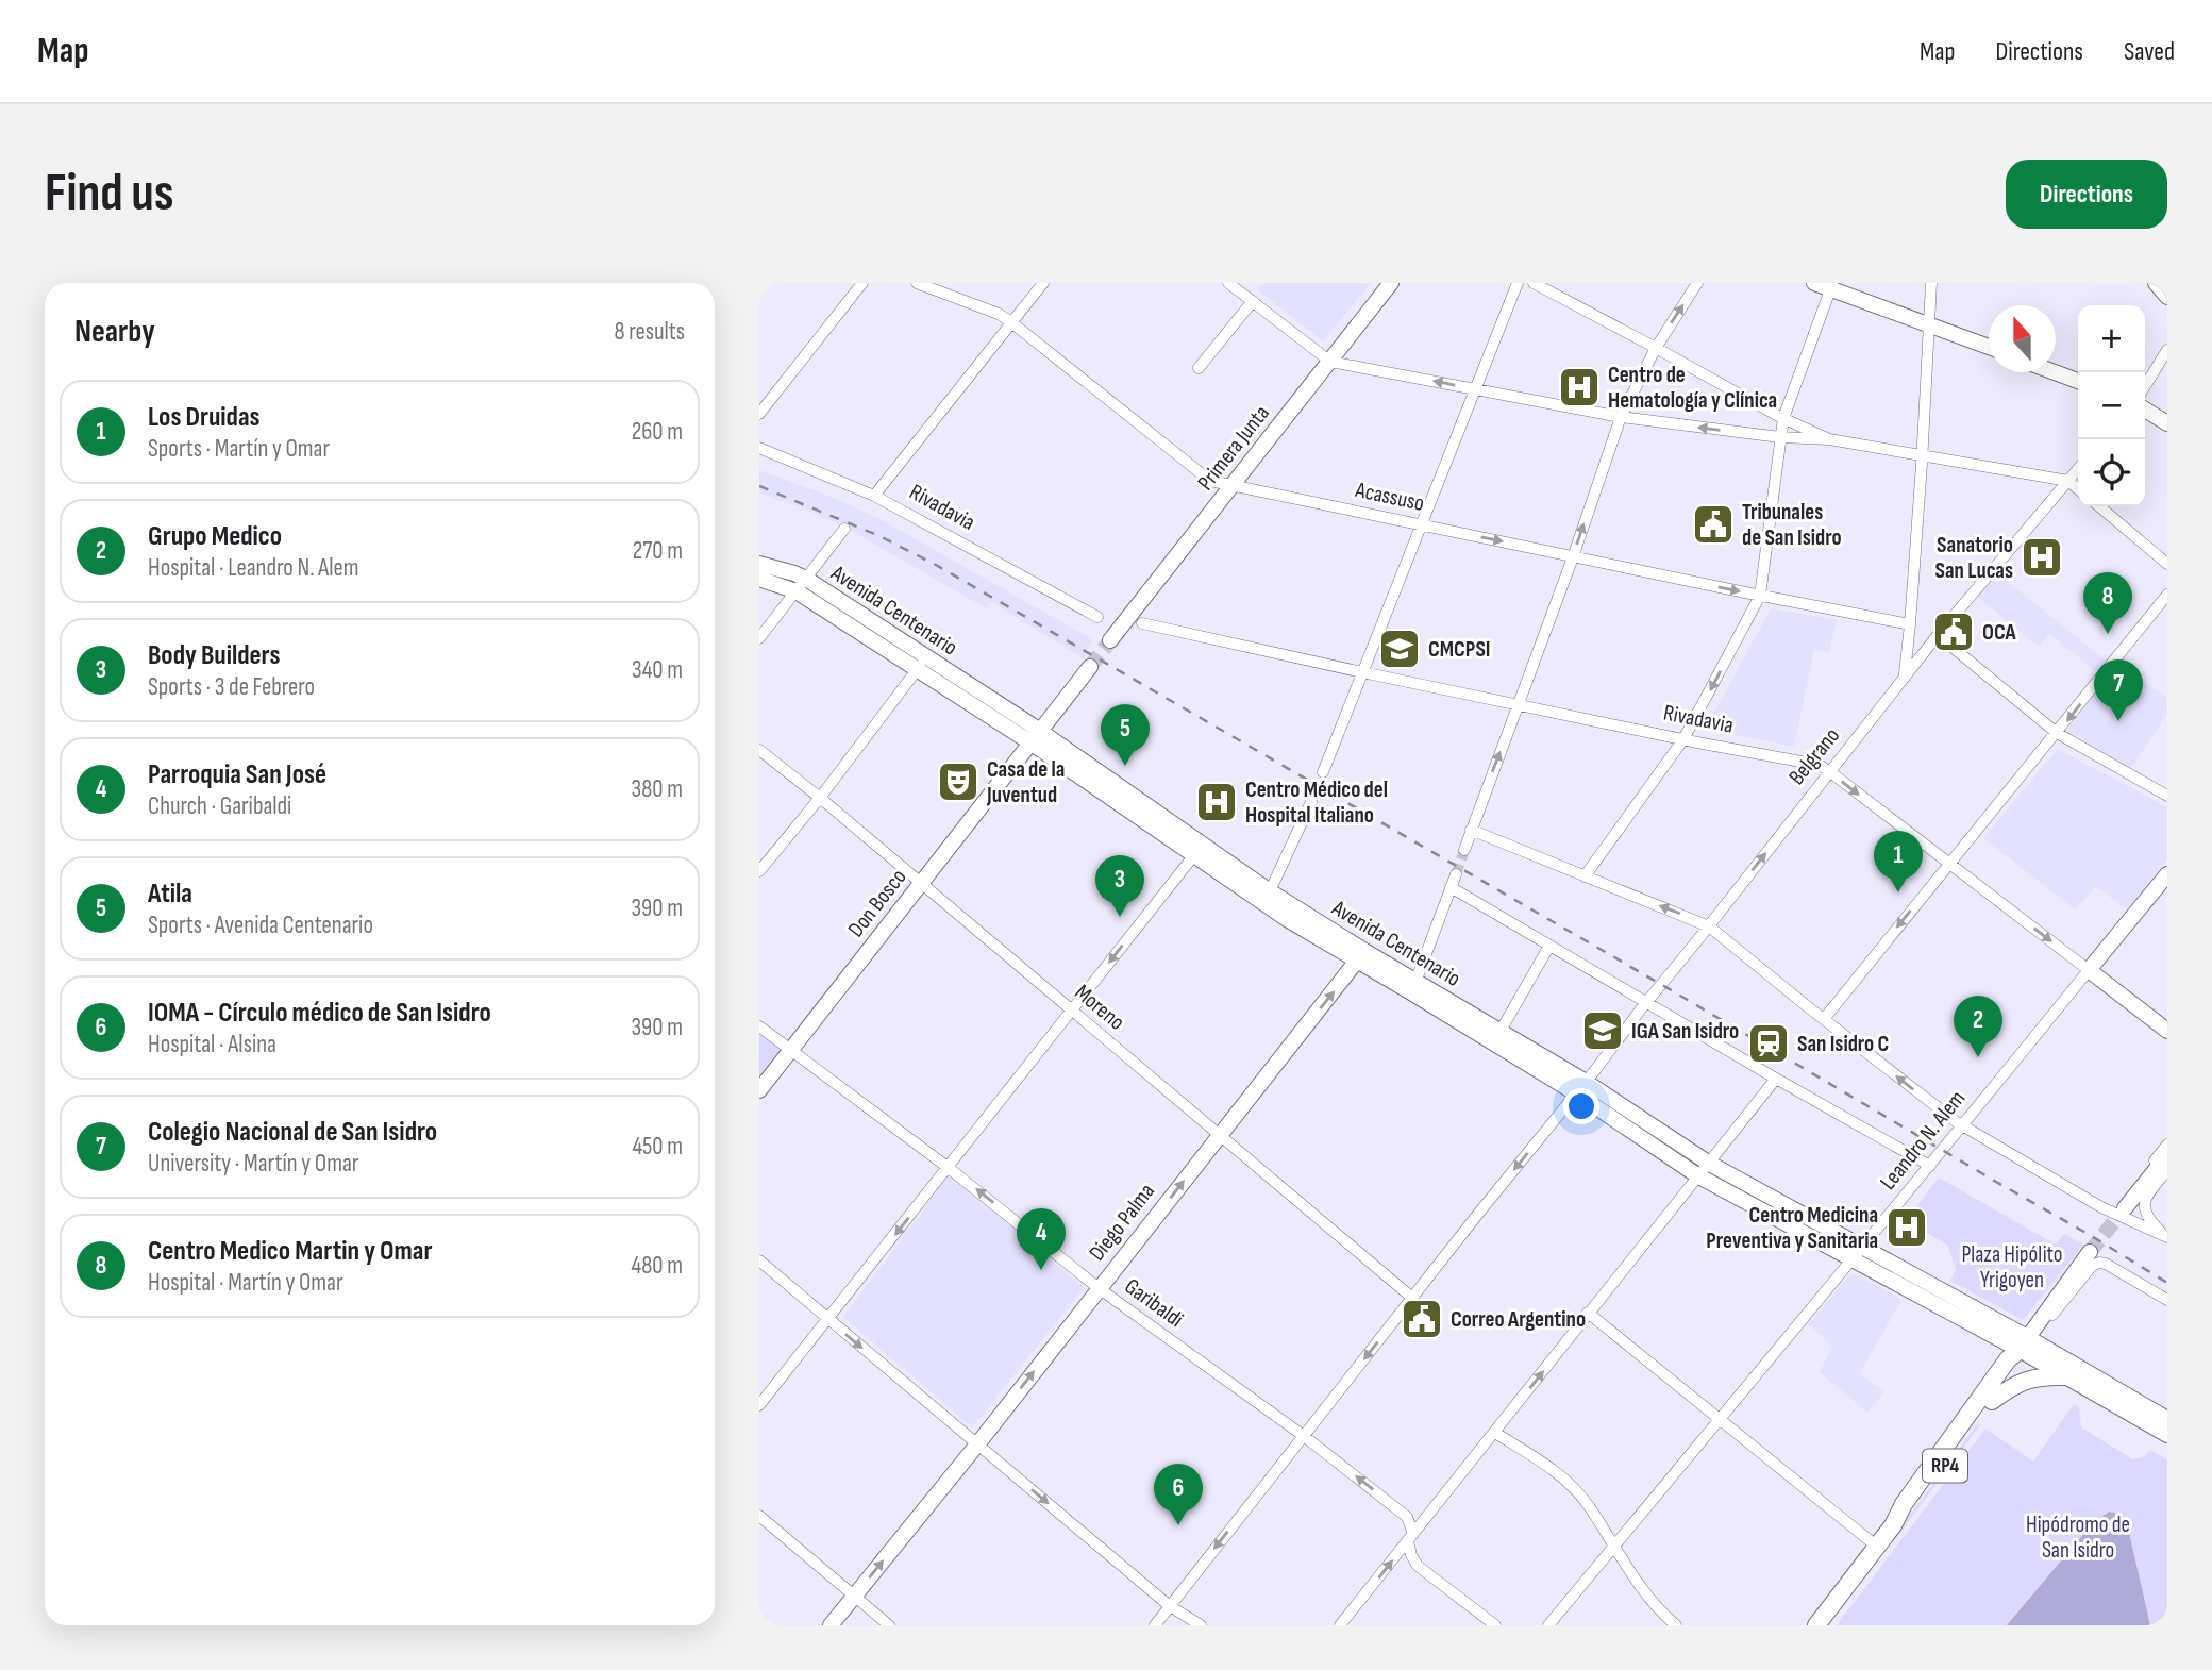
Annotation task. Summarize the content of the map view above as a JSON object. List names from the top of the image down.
{
  "streets": {
    "main road": [
      "Primera Junta",
      "Rivadavia",
      "Avenida Centenario",
      "Don Bosco",
      "Leandro N. Alem",
      "Diego Palma",
      "RP4"
    ],
    "street": [
      "Acassuso",
      "Belgrano",
      "Moreno",
      "Garibaldi"
    ]
  },
  "crossings": [
    ["Primera Junta", "Acassuso"],
    ["Rivadavia", "Belgrano"],
    ["Rivadavia", "Leandro N. Alem"],
    ["Avenida Centenario", "Belgrano"],
    ["Avenida Centenario", "Don Bosco"],
    ["Avenida Centenario", "Leandro N. Alem"],
    ["Avenida Centenario", "Diego Palma"],
    ["Avenida Centenario", "RP4"],
    ["Belgrano", "Moreno"],
    ["Belgrano", "Garibaldi"],
    ["Don Bosco", "Moreno"],
    ["Don Bosco", "Garibaldi"],
    ["Moreno", "Diego Palma"],
    ["Diego Palma", "Garibaldi"]
  ],
  "one_way": ["Diego Palma", "Garibaldi"],
  "parks": ["Plaza Hipólito Yrigoyen", "Hipódromo de San Isidro"],
  "places": {
    "hospital": [
      "Centro de Hematología y Clínica",
      "Sanatorio San Lucas",
      "Centro Médico del Hospital Italiano",
      "Centro Medicina Preventiva y Sanitaria"
    ],
    "public building": ["Tribunales de San Isidro", "OCA", "Correo Argentino"],
    "school or university": ["CMCPSI", "IGA San Isidro"],
    "theatre": ["Casa de la Juventud"],
    "station": ["San Isidro C"]
  },
  "north": "top",
  "page": {
    "header": "Map",
    "nav": ["Map", "Directions", "Saved"],
    "buttons": "Directions",
    "title": "Find us",
    "heading": ["Nearby", "8 results"],
    "map_buttons": ["+", "−"],
    "list": [
      {
        "mark": "1",
        "name": "Los Druidas",
        "note": "Sports · Martín y Omar",
        "value": "260 m"
      },
      {
        "mark": "2",
        "name": "Grupo Medico",
        "note": "Hospital · Leandro N. Alem",
        "value": "270 m"
      },
      {
        "mark": "3",
        "name": "Body Builders",
        "note": "Sports · 3 de Febrero",
        "value": "340 m"
      },
      {
        "mark": "4",
        "name": "Parroquia San José",
        "note": "Church · Garibaldi",
        "value": "380 m"
      },
      {
        "mark": "5",
        "name": "Atila",
        "note": "Sports · Avenida Centenario",
        "value": "390 m"
      },
      {
        "mark": "6",
        "name": "IOMA - Círculo médico de San Isidro",
        "note": "Hospital · Alsina",
        "value": "390 m"
      },
      {
        "mark": "7",
        "name": "Colegio Nacional de San Isidro",
        "note": "University · Martín y Omar",
        "value": "450 m"
      },
      {
        "mark": "8",
        "name": "Centro Medico Martin y Omar",
        "note": "Hospital · Martín y Omar",
        "value": "480 m"
      }
    ],
    "pins": [
      "8",
      "7",
      "5",
      "1",
      "3",
      "2",
      "4",
      "6"
    ]
  }
}
